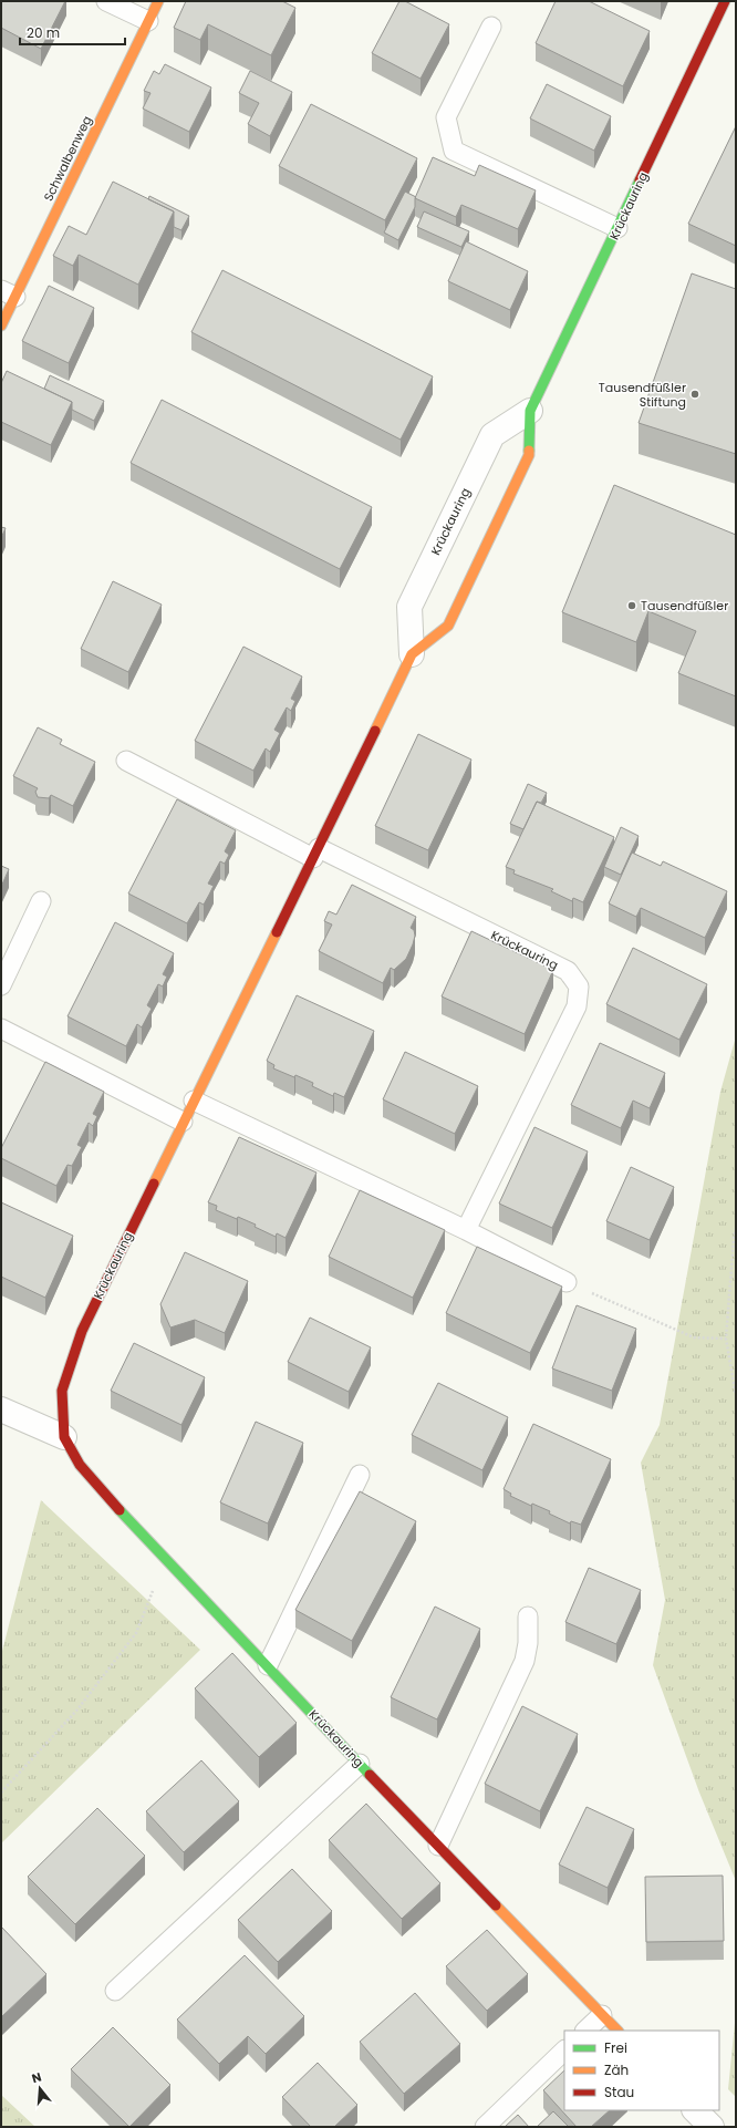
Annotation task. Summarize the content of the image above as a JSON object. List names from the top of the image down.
{
  "streets": {
    "street": ["Schwalbenweg", "Krückauring"]
  },
  "places": ["Tausendfüßler Stiftung", "Tausendfüßler"],
  "legend": ["Frei", "Zäh", "Stau"],
  "scale_bar": "20 m",
  "north": "top"
}
